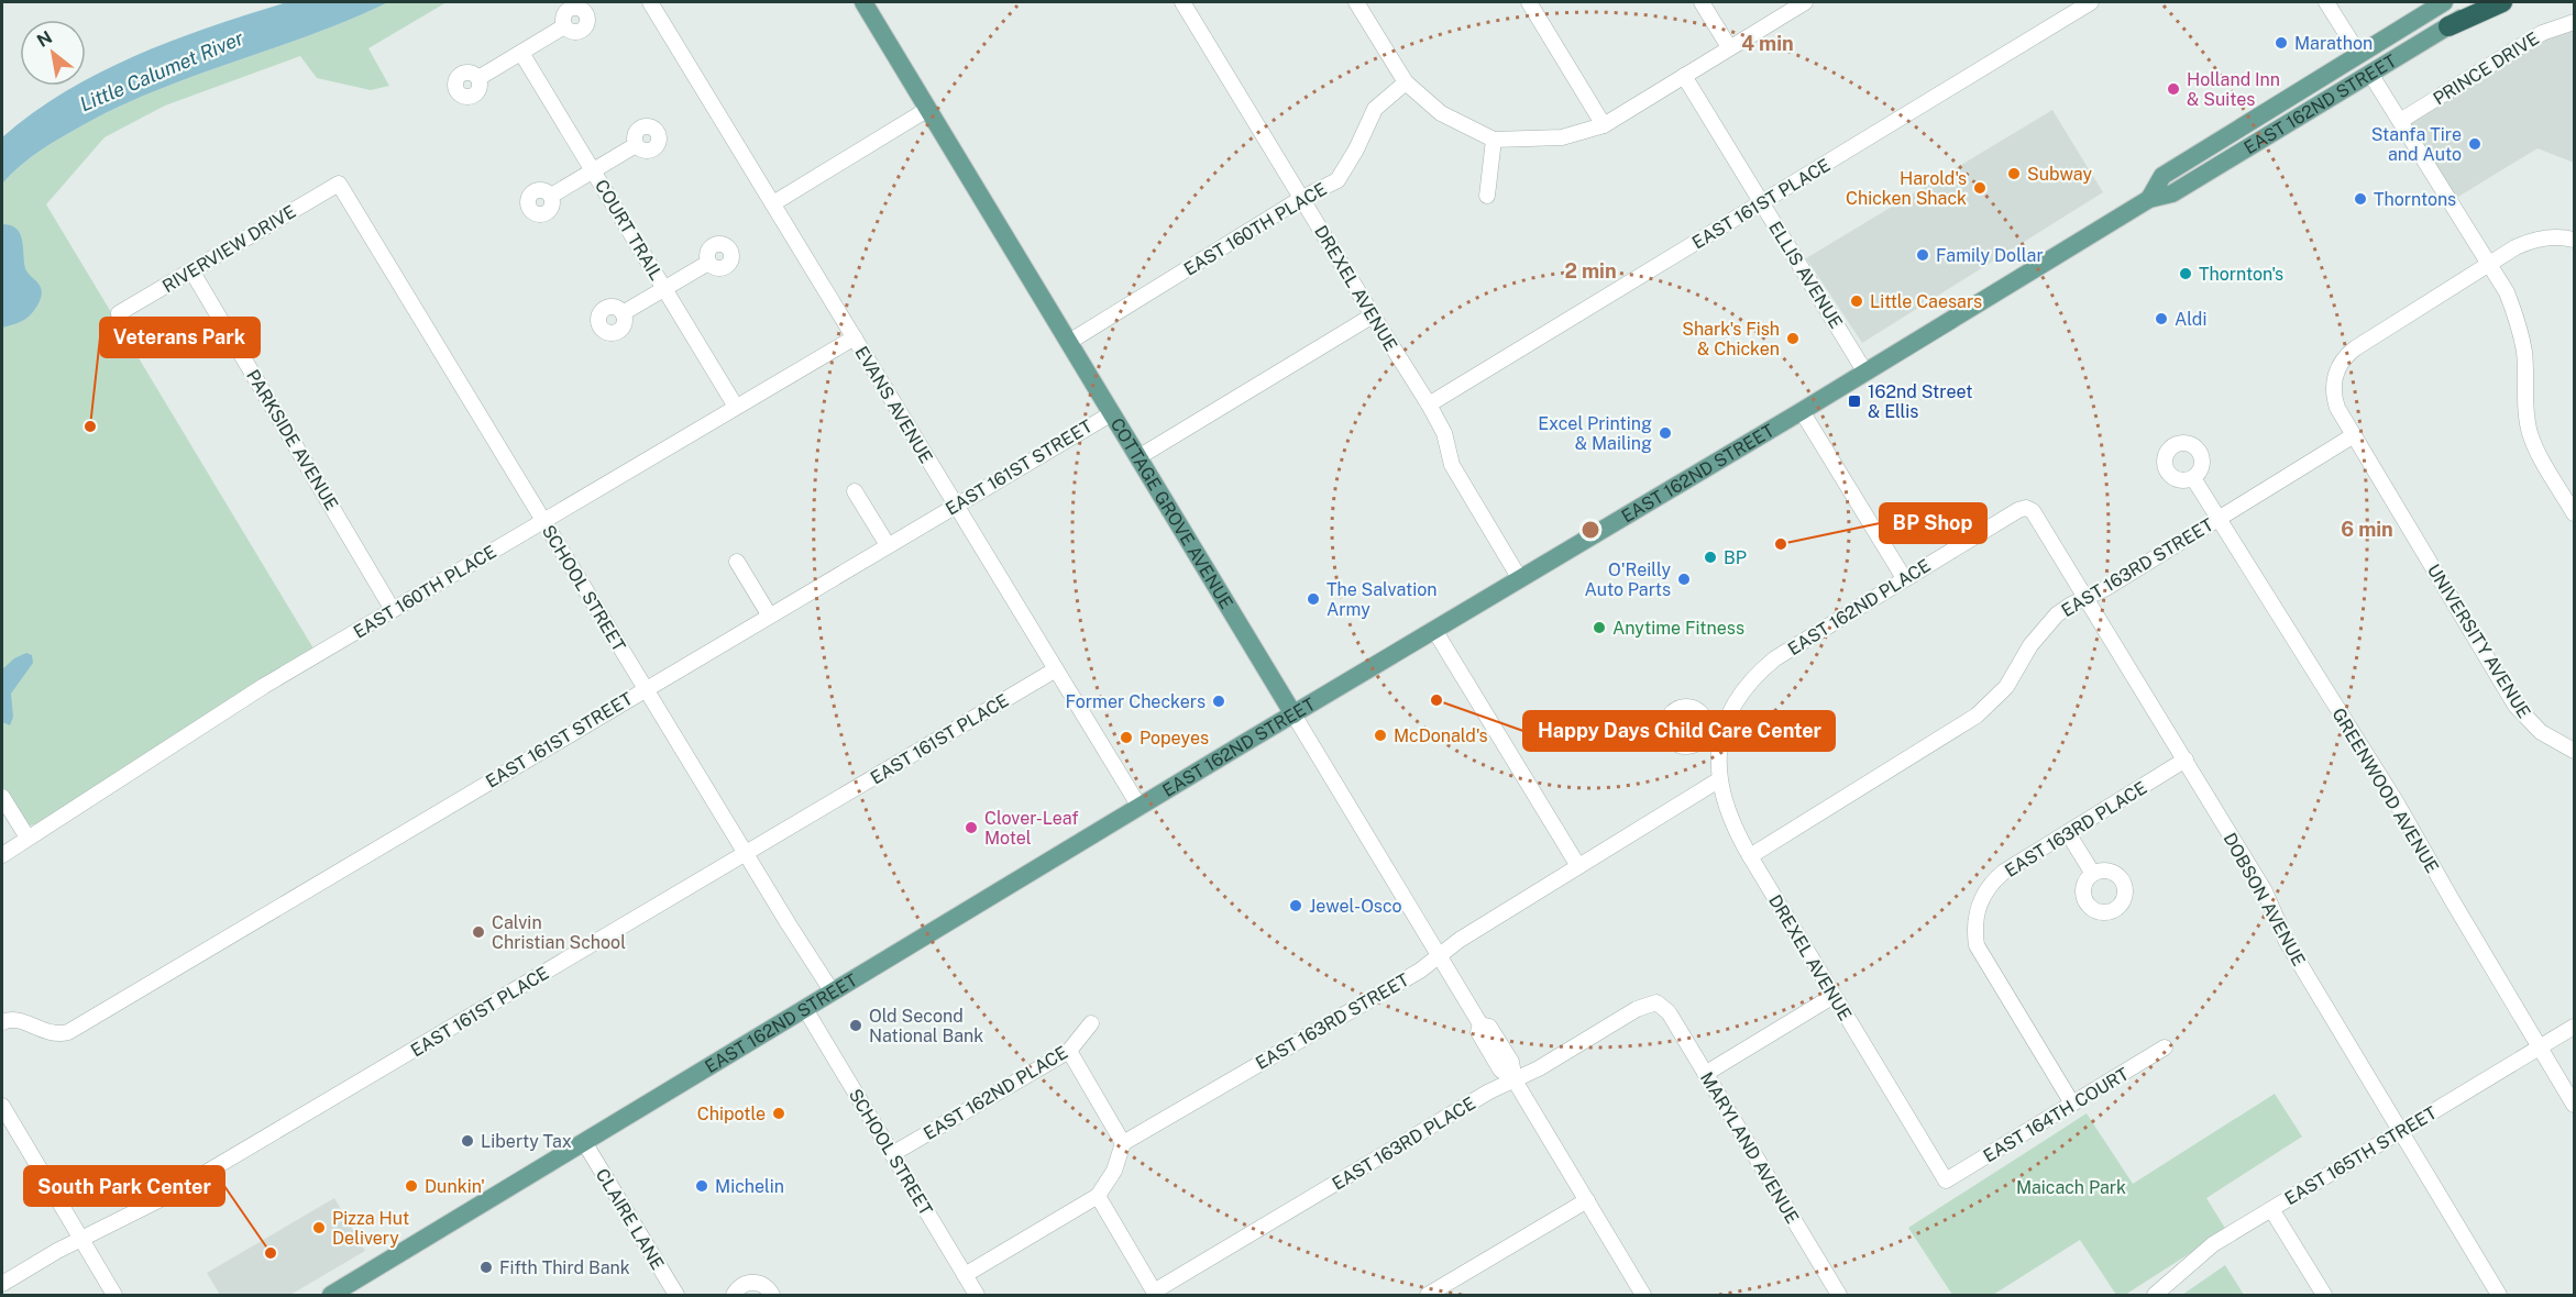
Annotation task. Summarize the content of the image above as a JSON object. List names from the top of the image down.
{
  "streets": {
    "main road": ["EAST 162ND STREET", "COTTAGE GROVE AVENUE"],
    "street": [
      "PRINCE DRIVE",
      "EAST 161ST PLACE",
      "EAST 160TH PLACE",
      "COURT TRAIL",
      "RIVERVIEW DRIVE",
      "ELLIS AVENUE",
      "DREXEL AVENUE",
      "EVANS AVENUE",
      "PARKSIDE AVENUE",
      "EAST 161ST STREET",
      "EAST 163RD STREET",
      "SCHOOL STREET",
      "EAST 162ND PLACE",
      "UNIVERSITY AVENUE",
      "GREENWOOD AVENUE",
      "EAST 163RD PLACE",
      "DOBSON AVENUE",
      "EAST 164TH COURT",
      "MARYLAND AVENUE",
      "EAST 165TH STREET",
      "CLAIRE LANE"
    ]
  },
  "crossings": [
    ["EAST 162ND STREET", "ELLIS AVENUE"],
    ["EAST 162ND STREET", "DREXEL AVENUE"],
    ["EAST 162ND STREET", "EVANS AVENUE"],
    ["EAST 162ND STREET", "COTTAGE GROVE AVENUE"],
    ["EAST 162ND STREET", "SCHOOL STREET"],
    ["EAST 162ND STREET", "CLAIRE LANE"],
    ["EAST 161ST PLACE", "ELLIS AVENUE"],
    ["EAST 161ST PLACE", "DREXEL AVENUE"],
    ["EAST 161ST PLACE", "EVANS AVENUE"],
    ["EAST 161ST PLACE", "SCHOOL STREET"],
    ["EAST 160TH PLACE", "COURT TRAIL"],
    ["EAST 160TH PLACE", "DREXEL AVENUE"],
    ["EAST 160TH PLACE", "EVANS AVENUE"],
    ["EAST 160TH PLACE", "PARKSIDE AVENUE"],
    ["EAST 160TH PLACE", "COTTAGE GROVE AVENUE"],
    ["EAST 160TH PLACE", "SCHOOL STREET"],
    ["RIVERVIEW DRIVE", "PARKSIDE AVENUE"],
    ["RIVERVIEW DRIVE", "SCHOOL STREET"],
    ["DREXEL AVENUE", "EAST 163RD STREET"],
    ["DREXEL AVENUE", "EAST 162ND PLACE"],
    ["DREXEL AVENUE", "EAST 164TH COURT"],
    ["EVANS AVENUE", "EAST 161ST STREET"],
    ["EAST 161ST STREET", "COTTAGE GROVE AVENUE"],
    ["EAST 161ST STREET", "SCHOOL STREET"],
    ["COTTAGE GROVE AVENUE", "EAST 163RD STREET"],
    ["COTTAGE GROVE AVENUE", "EAST 163RD PLACE"],
    ["EAST 163RD STREET", "UNIVERSITY AVENUE"],
    ["EAST 163RD STREET", "GREENWOOD AVENUE"],
    ["EAST 163RD STREET", "DOBSON AVENUE"],
    ["SCHOOL STREET", "EAST 162ND PLACE"],
    ["EAST 162ND PLACE", "DOBSON AVENUE"],
    ["GREENWOOD AVENUE", "EAST 165TH STREET"],
    ["EAST 163RD PLACE", "DOBSON AVENUE"],
    ["EAST 163RD PLACE", "EAST 164TH COURT"],
    ["EAST 163RD PLACE", "MARYLAND AVENUE"],
    ["DOBSON AVENUE", "EAST 165TH STREET"]
  ],
  "water": ["Little Calumet River"],
  "parks": ["Maicach Park"],
  "places": {
    "other": [
      "Marathon",
      "Holland Inn & Suites",
      "Stanfa Tire and Auto",
      "Subway",
      "Harold's Chicken Shack",
      "Thorntons",
      "Family Dollar",
      "Thornton's",
      "Little Caesars",
      "Aldi",
      "Shark's Fish & Chicken",
      "Veterans Park",
      "Excel Printing & Mailing",
      "BP Shop",
      "BP",
      "O'Reilly Auto Parts",
      "The Salvation Army",
      "Anytime Fitness",
      "Happy Days Child Care Center",
      "Former Checkers",
      "McDonald's",
      "Popeyes",
      "Clover-Leaf Motel",
      "Jewel-Osco",
      "Calvin Christian School",
      "Old Second National Bank",
      "Chipotle",
      "Liberty Tax",
      "Dunkin'",
      "Michelin",
      "Pizza Hut Delivery",
      "South Park Center",
      "Fifth Third Bank"
    ],
    "transit": ["162nd Street & Ellis"]
  },
  "north": "top left",
  "rings": ["4 min", "2 min", "6 min"]
}
